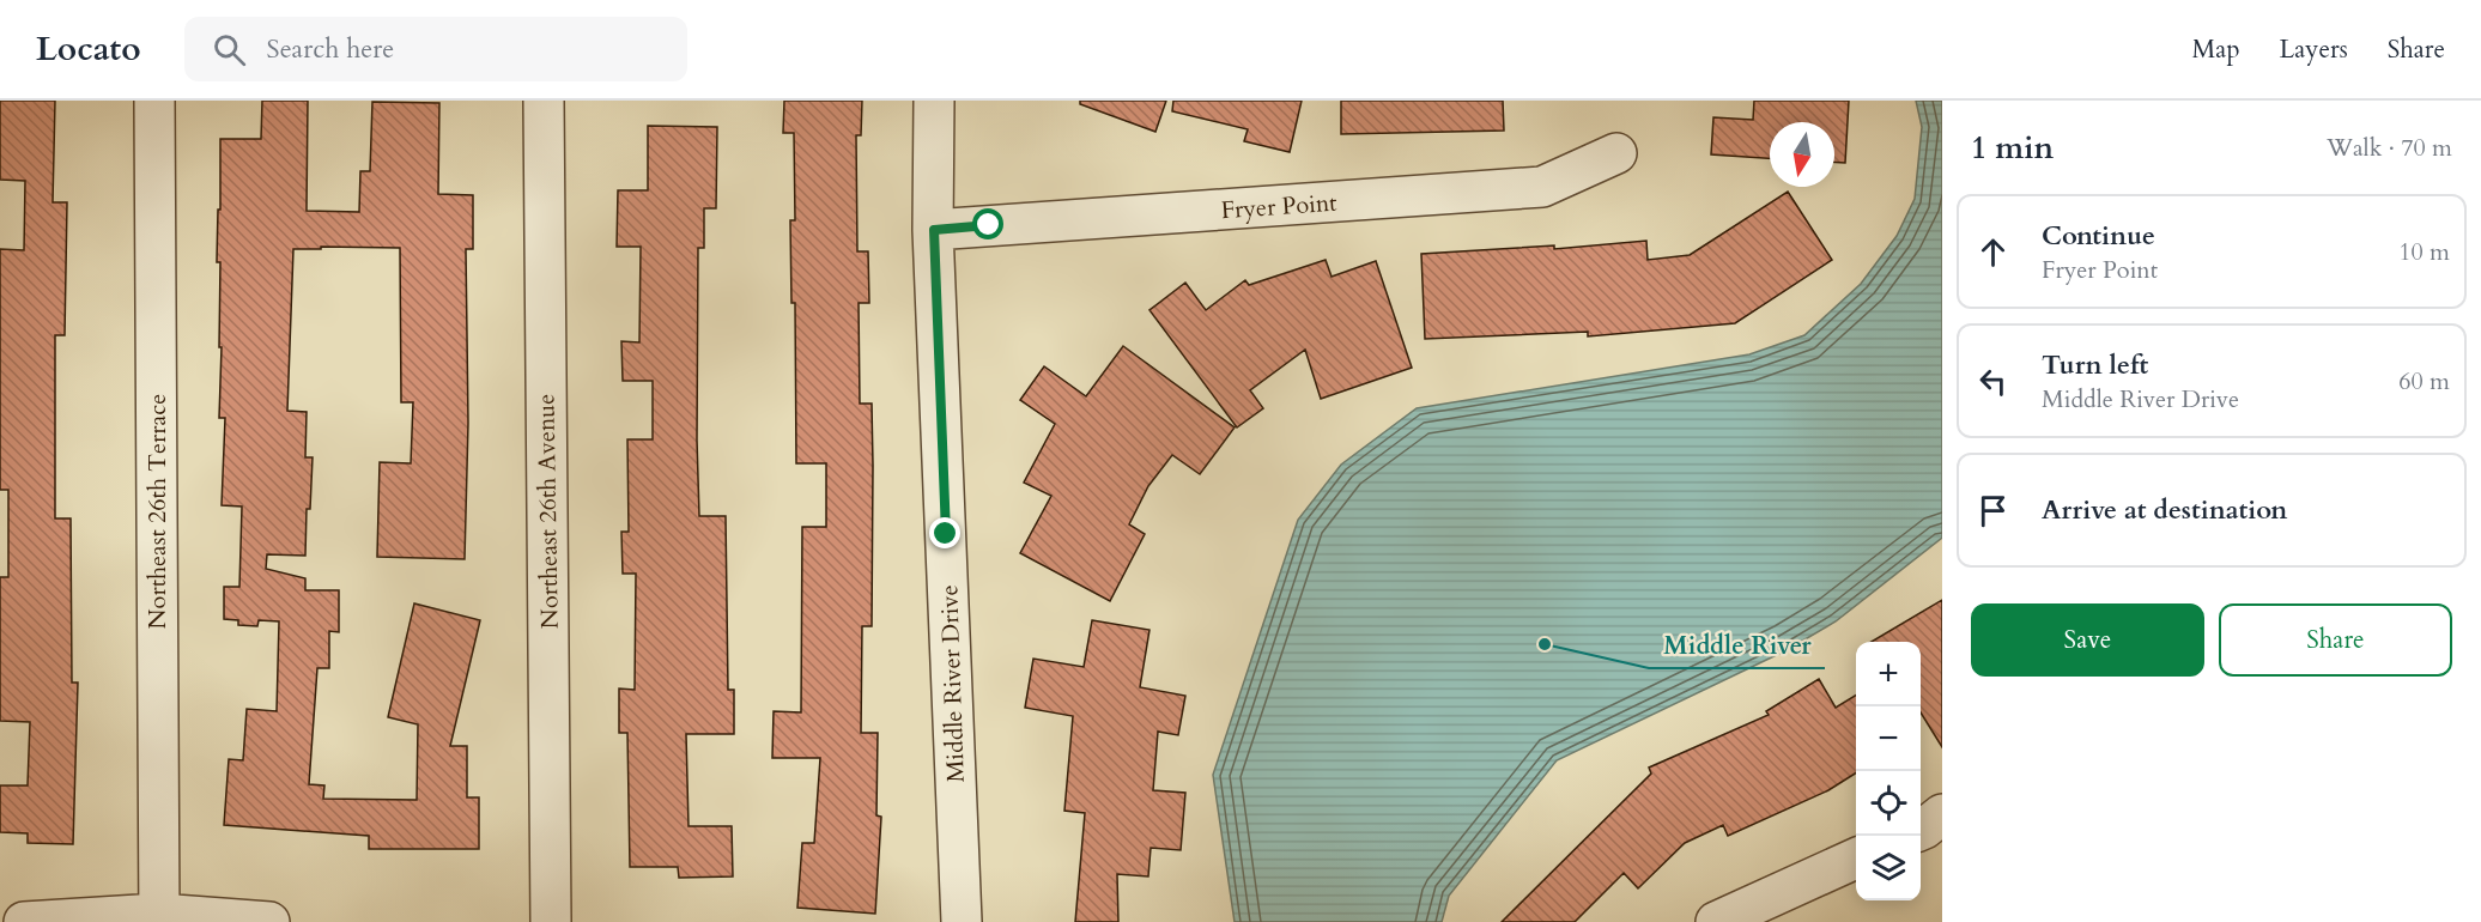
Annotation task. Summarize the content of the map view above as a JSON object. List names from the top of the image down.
{
  "streets": {
    "street": [
      "Fryer Point",
      "Northeast 26th Terrace",
      "Northeast 26th Avenue",
      "Middle River Drive"
    ]
  },
  "crossings": [
    ["Fryer Point", "Middle River Drive"]
  ],
  "places": ["Middle River"],
  "north": "bottom",
  "page": {
    "header": "Locato",
    "search": "Search here",
    "nav": ["Map", "Layers", "Share"],
    "heading": ["1 min", "Walk · 70 m"],
    "list": [
      ["Continue", "Fryer Point", "10 m"],
      ["Turn left", "Middle River Drive", "60 m"],
      "Arrive at destination"
    ],
    "buttons": ["Save", "Share"],
    "map_buttons": ["+", "−"]
  }
}
